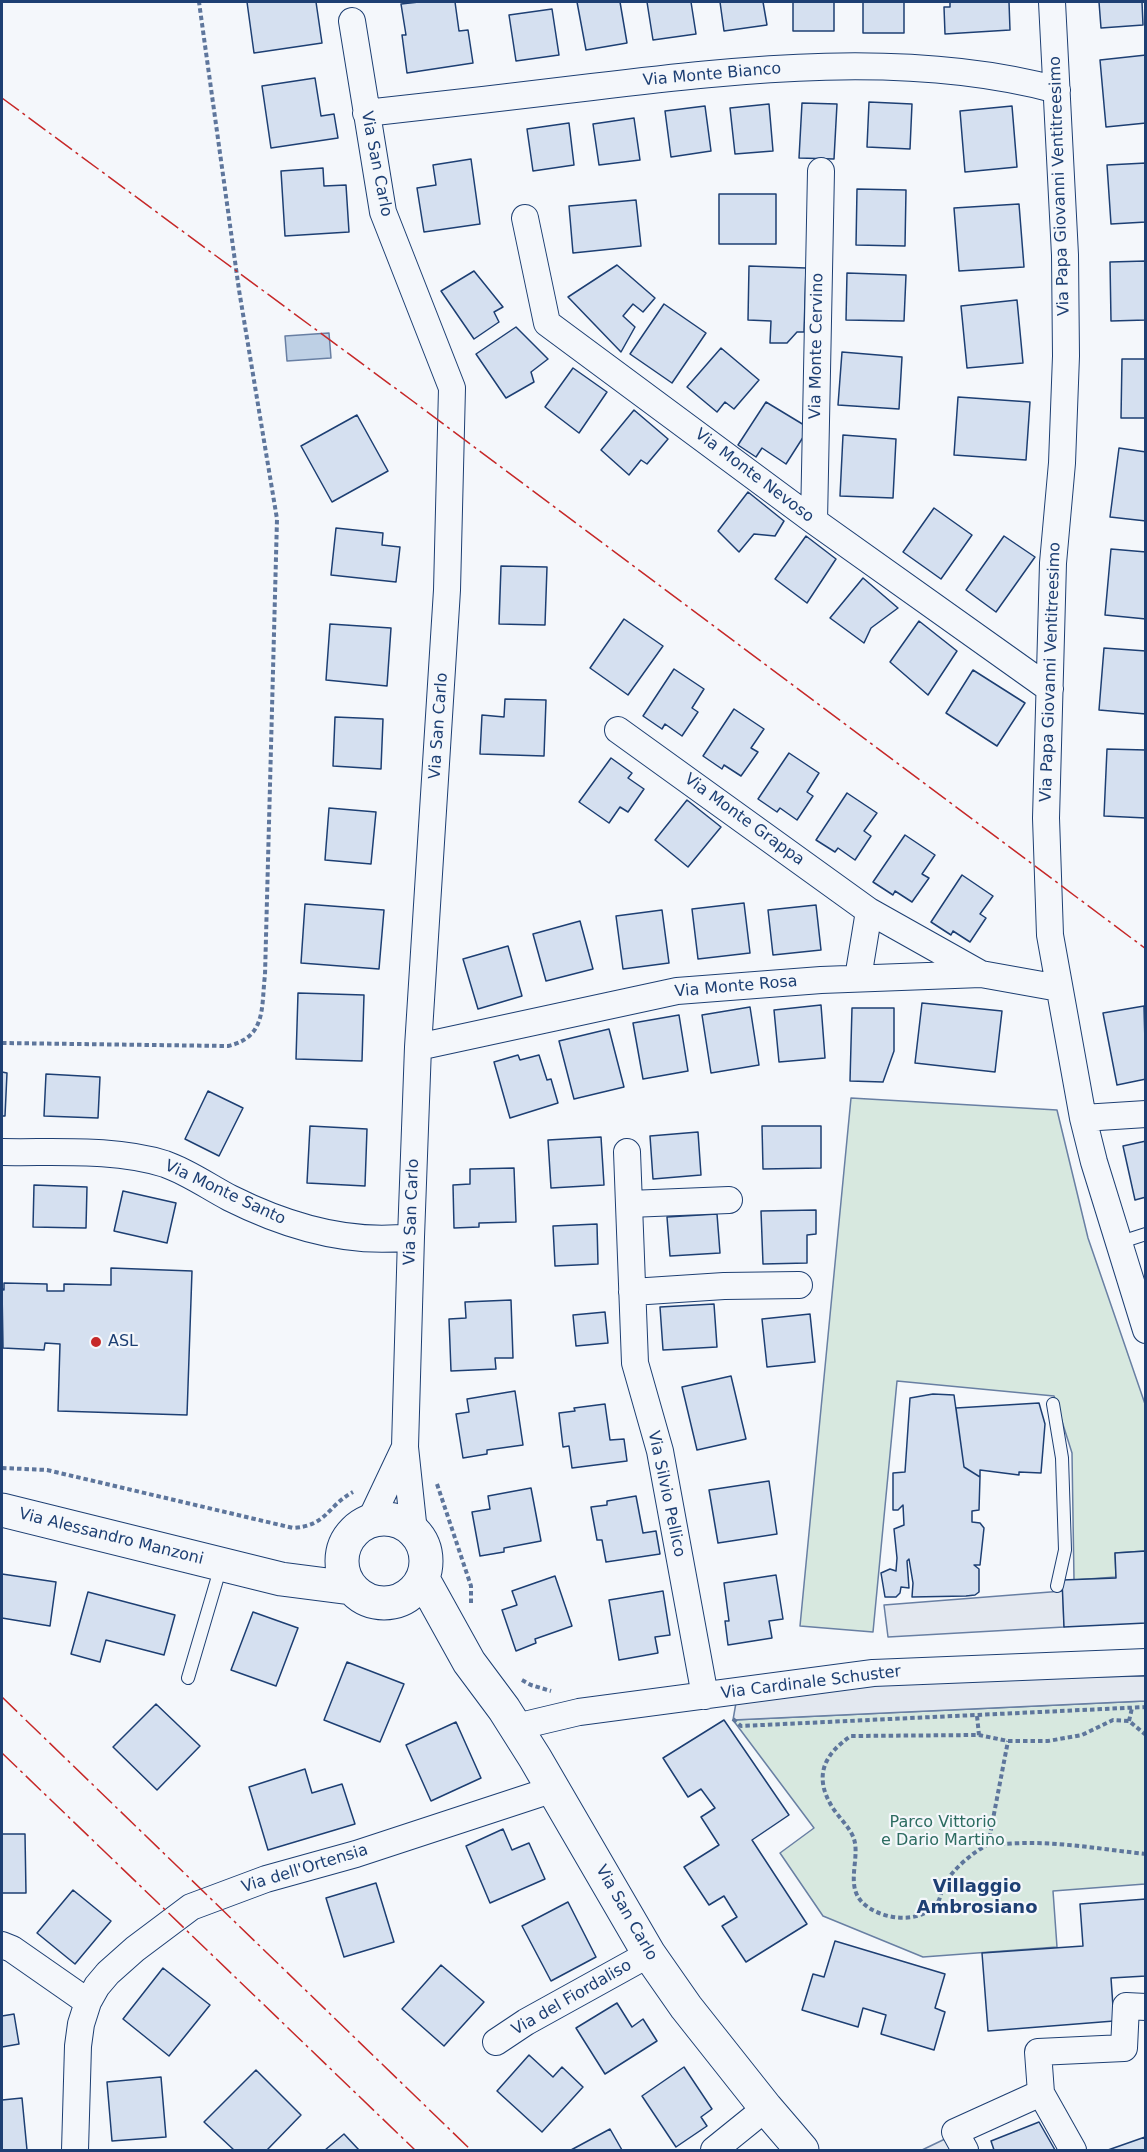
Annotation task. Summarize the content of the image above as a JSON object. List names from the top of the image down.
{
  "streets": {
    "street": [
      "Via Monte Bianco",
      "Via San Carlo",
      "Via Papa Giovanni Ventitreesimo",
      "Via Monte Cervino",
      "Via Monte Nevoso",
      "Via Monte Grappa",
      "Via Monte Rosa",
      "Via Monte Santo",
      "Via Silvio Pellico",
      "Via Alessandro Manzoni",
      "Via Cardinale Schuster",
      "Via dell'Ortensia",
      "Via del Fiordaliso"
    ]
  },
  "crossings": [
    ["Via Monte Bianco", "Via San Carlo"],
    ["Via Monte Bianco", "Via Papa Giovanni Ventitreesimo"],
    ["Via San Carlo", "Via Monte Rosa"],
    ["Via San Carlo", "Via Monte Santo"],
    ["Via San Carlo", "Via Alessandro Manzoni"],
    ["Via San Carlo", "Via Cardinale Schuster"],
    ["Via San Carlo", "Via dell'Ortensia"],
    ["Via San Carlo", "Via del Fiordaliso"],
    ["Via Papa Giovanni Ventitreesimo", "Via Monte Nevoso"],
    ["Via Papa Giovanni Ventitreesimo", "Via Monte Rosa"],
    ["Via Monte Cervino", "Via Monte Nevoso"],
    ["Via Monte Grappa", "Via Monte Rosa"],
    ["Via Silvio Pellico", "Via Cardinale Schuster"]
  ],
  "districts": ["Villaggio Ambrosiano"],
  "parks": ["Parco Vittorio e Dario Martino"],
  "places": ["ASL"]
}
